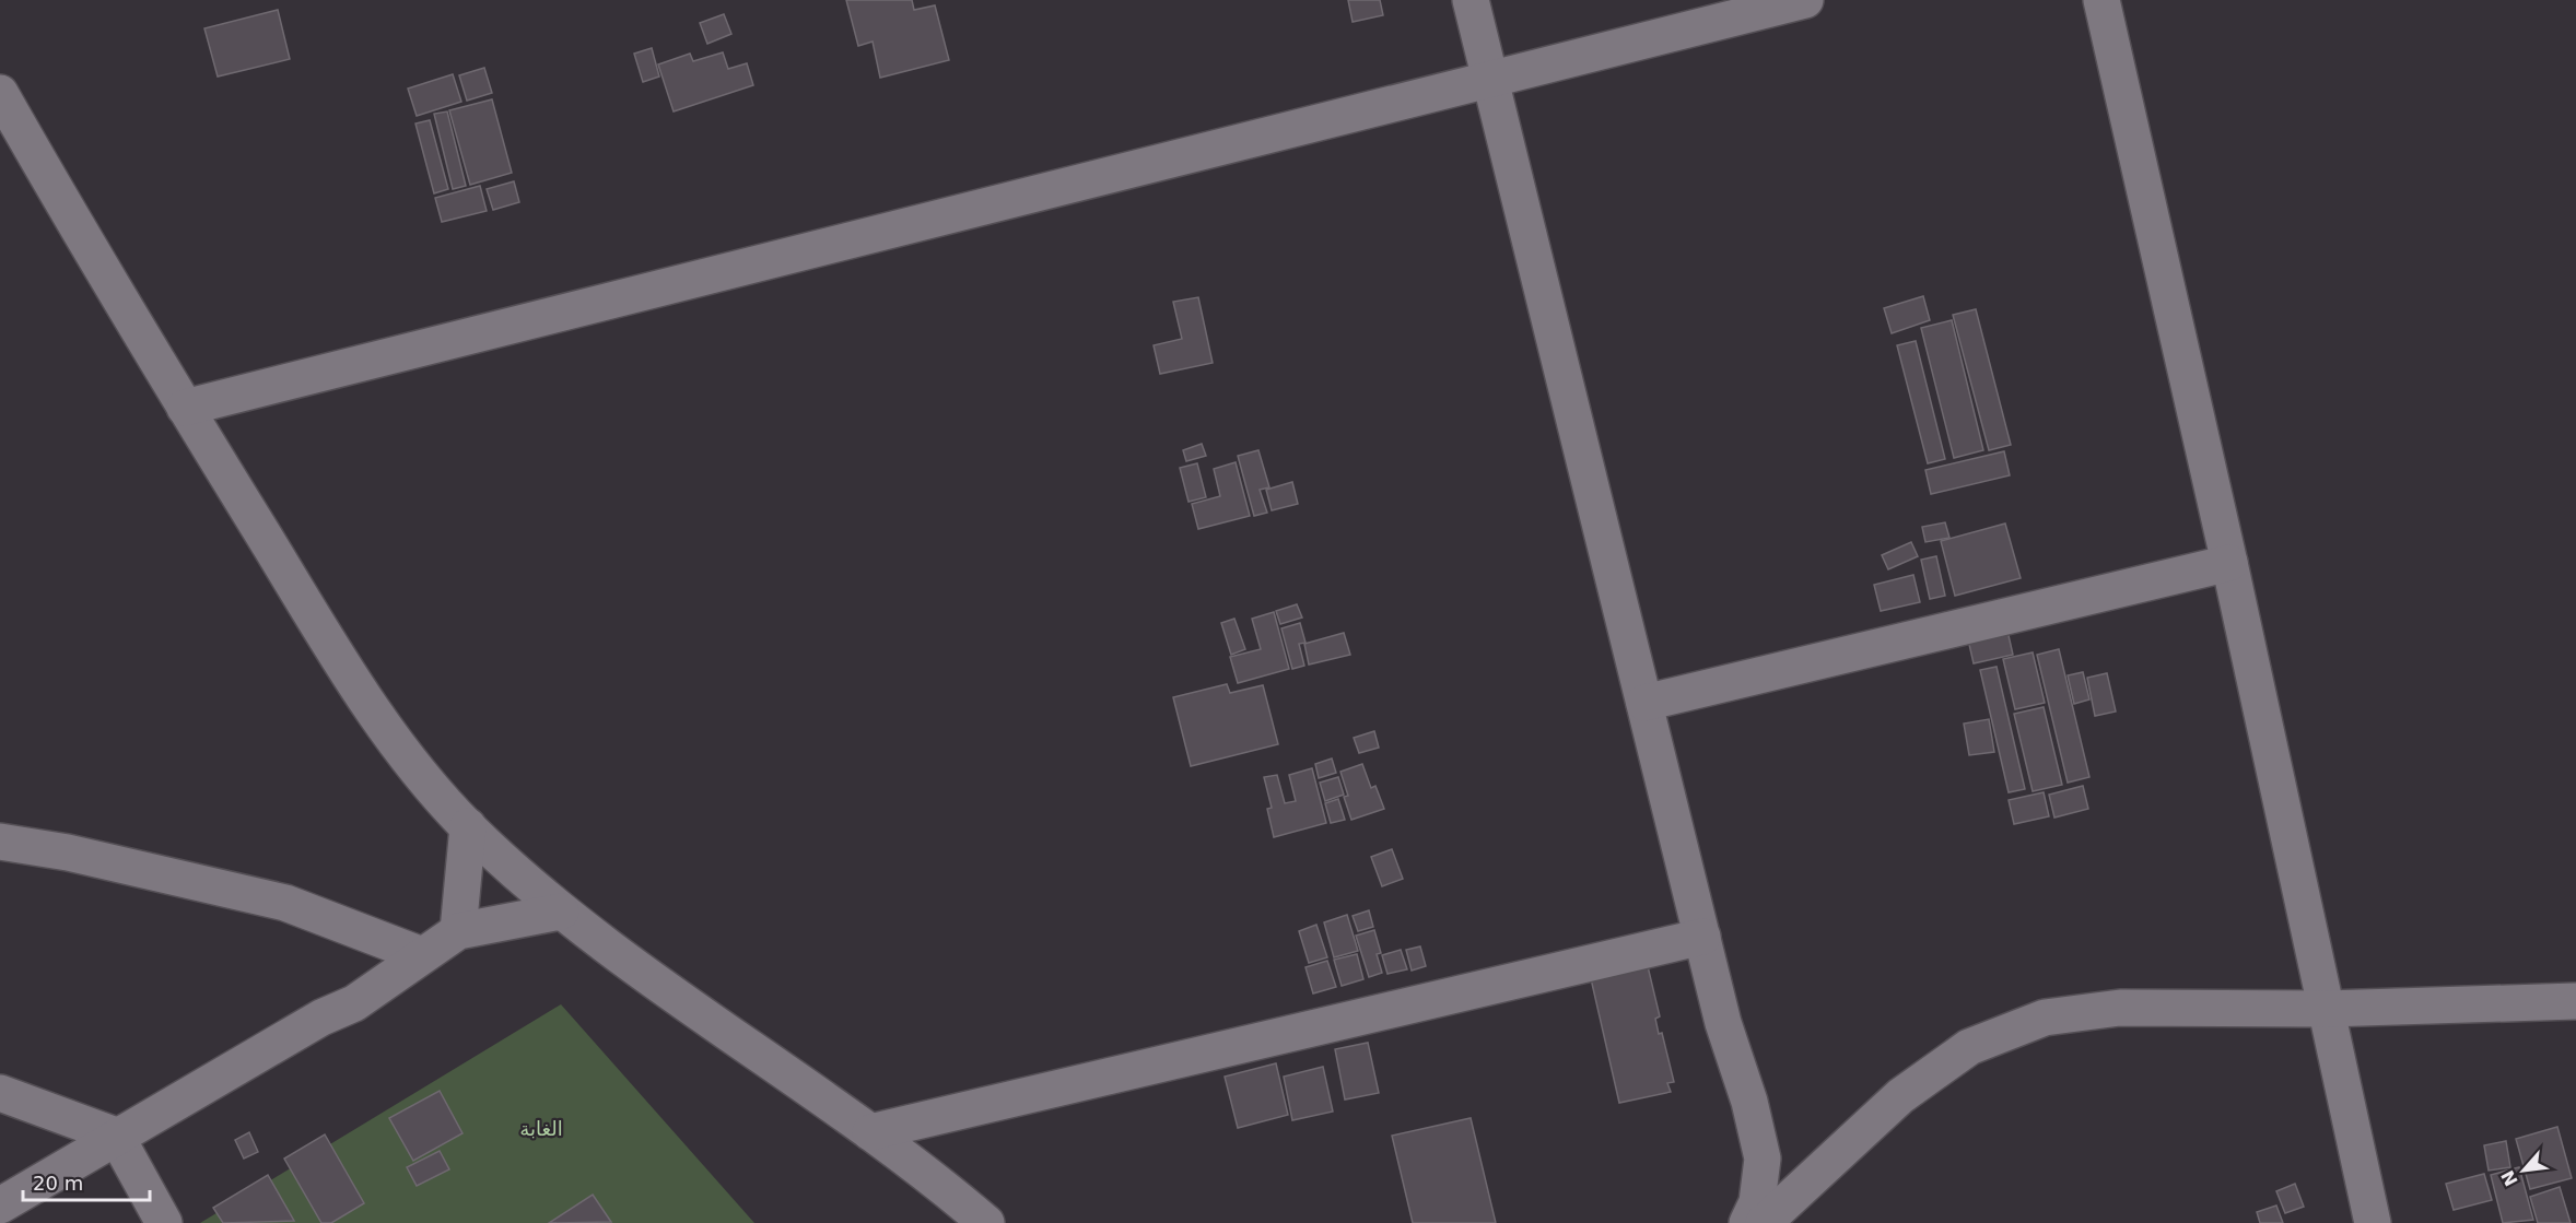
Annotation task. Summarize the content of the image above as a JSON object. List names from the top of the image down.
{
  "parks": ["الغابة"],
  "scale_bar": "20 m",
  "north": "bottom left"
}
